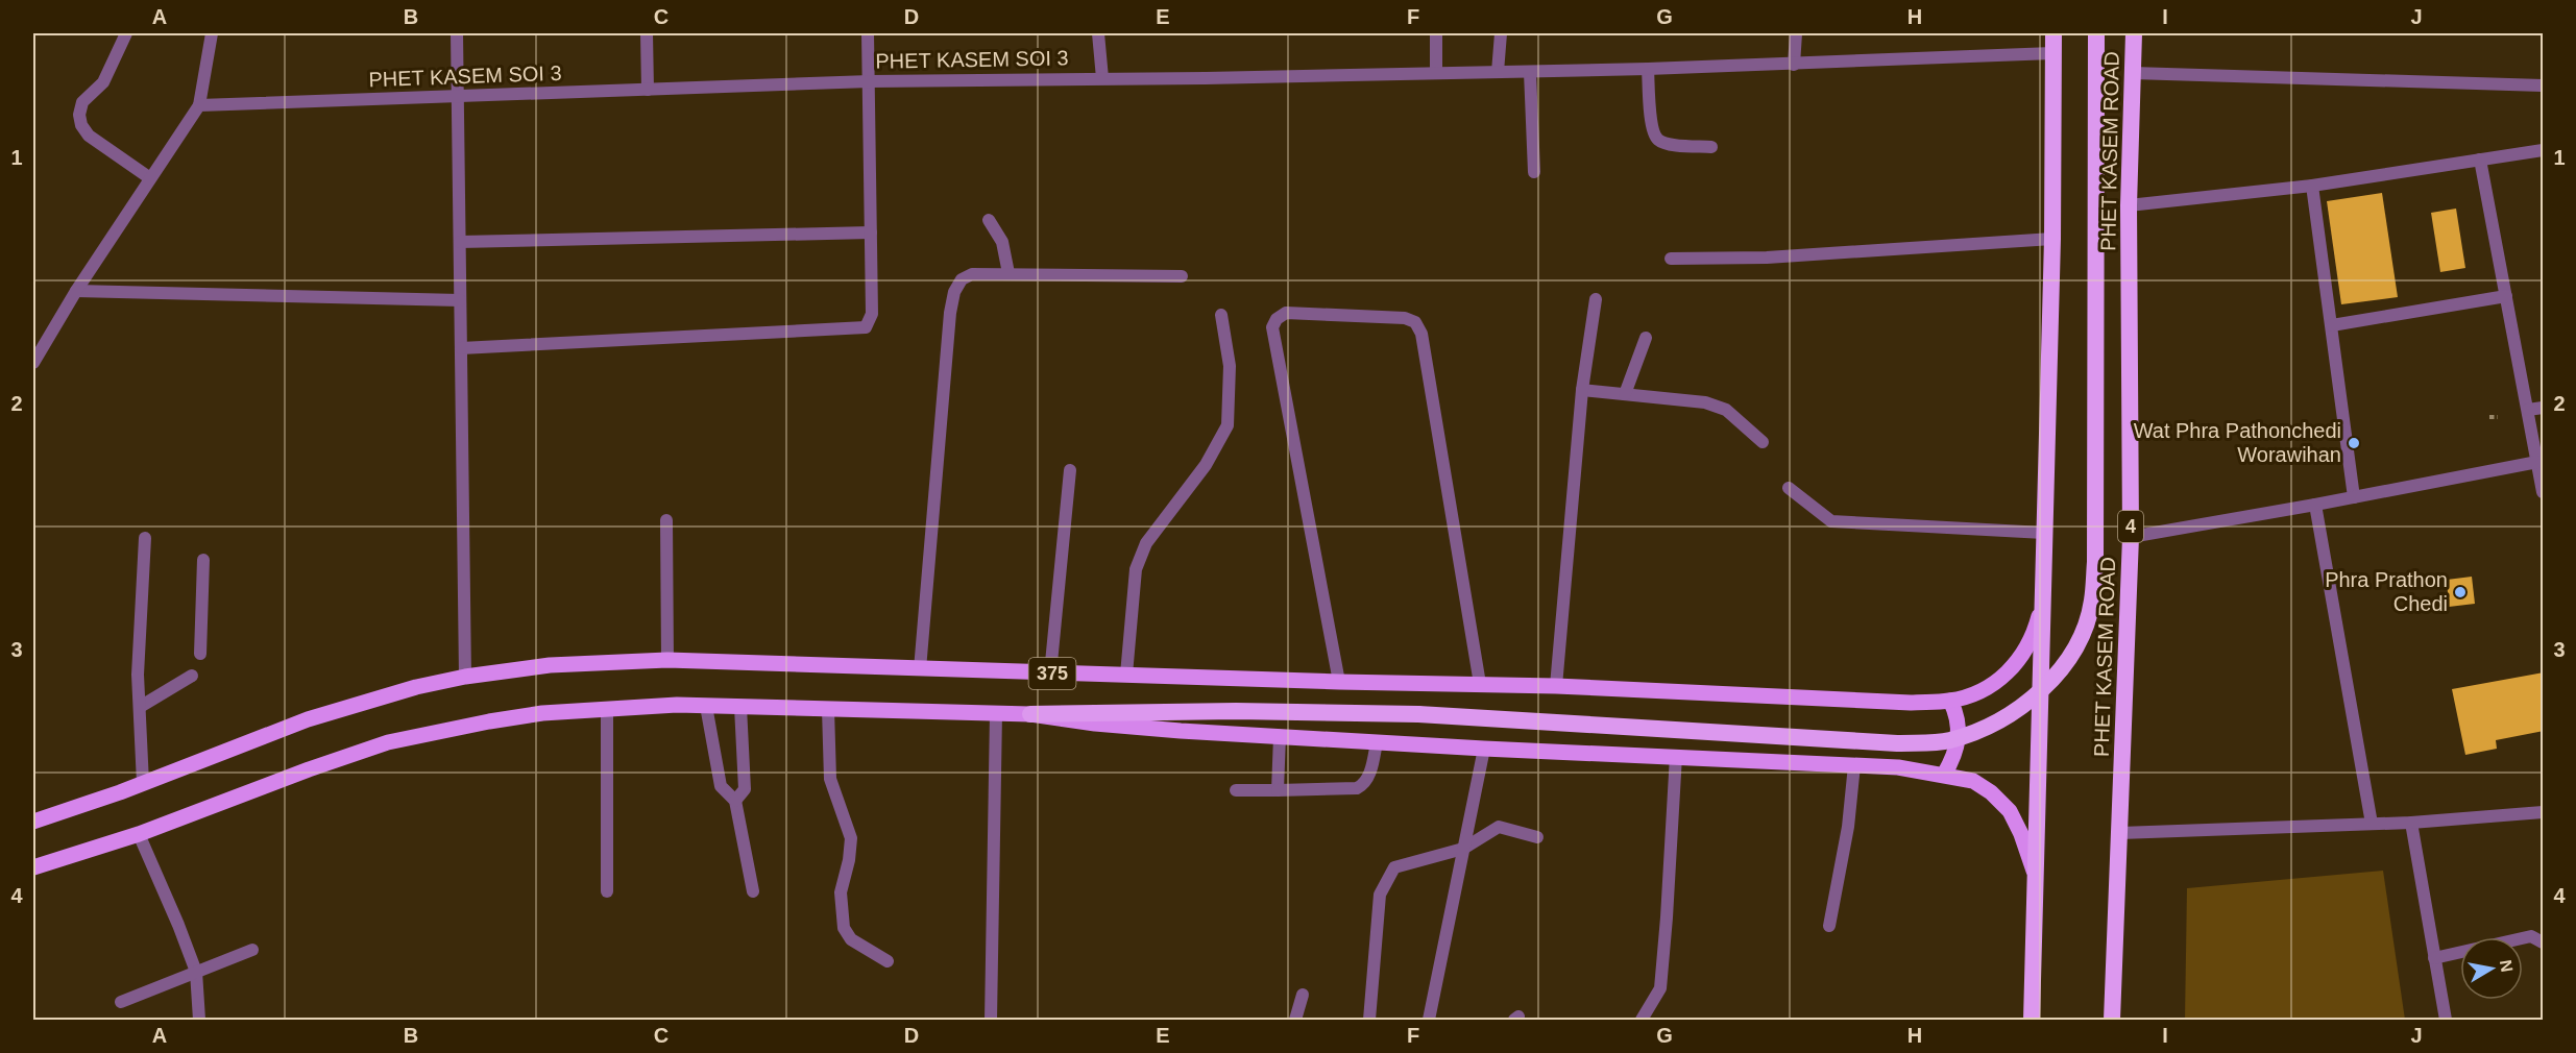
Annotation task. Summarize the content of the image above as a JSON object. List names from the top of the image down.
{
  "streets": {
    "highway": ["PHET KASEM ROAD", "4"],
    "main road": ["375"],
    "street": ["PHET KASEM SOI 3"]
  },
  "places": ["Wat Phra Pathonchedi Worawihan", "Phra Prathon Chedi"],
  "north": "right",
  "grid": {
    "columns": [
      "A",
      "B",
      "C",
      "D",
      "E",
      "F",
      "G",
      "H",
      "I",
      "J"
    ],
    "rows": [
      "1",
      "2",
      "3",
      "4"
    ]
  }
}
